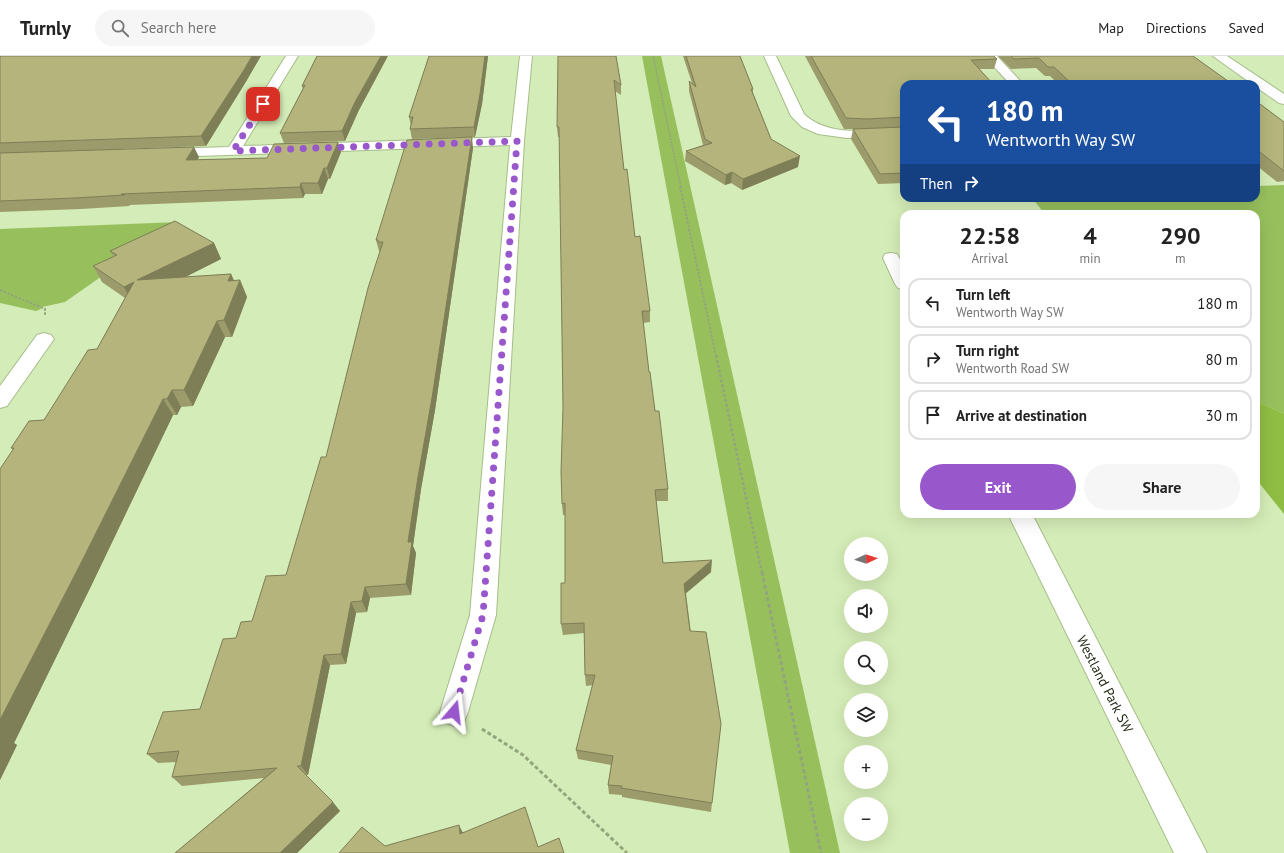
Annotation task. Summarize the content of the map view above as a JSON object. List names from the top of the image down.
{
  "streets": {
    "street": ["Westland Park SW"]
  },
  "north": "right",
  "page": {
    "header": "Turnly",
    "search": "Search here",
    "nav": ["Map", "Directions", "Saved"],
    "turn": ["180 m", "Wentworth Way SW"],
    "then": "Then",
    "eta": [
      "22:58",
      "Arrival",
      "4",
      "min",
      "290",
      "m"
    ],
    "list": [
      {
        "name": "Turn left",
        "note": "Wentworth Way SW",
        "value": "180 m"
      },
      {
        "name": "Turn right",
        "note": "Wentworth Road SW",
        "value": "80 m"
      },
      {
        "name": "Arrive at destination",
        "value": "30 m"
      }
    ],
    "buttons": ["Exit", "Share"],
    "map_buttons": ["+", "−"]
  }
}
